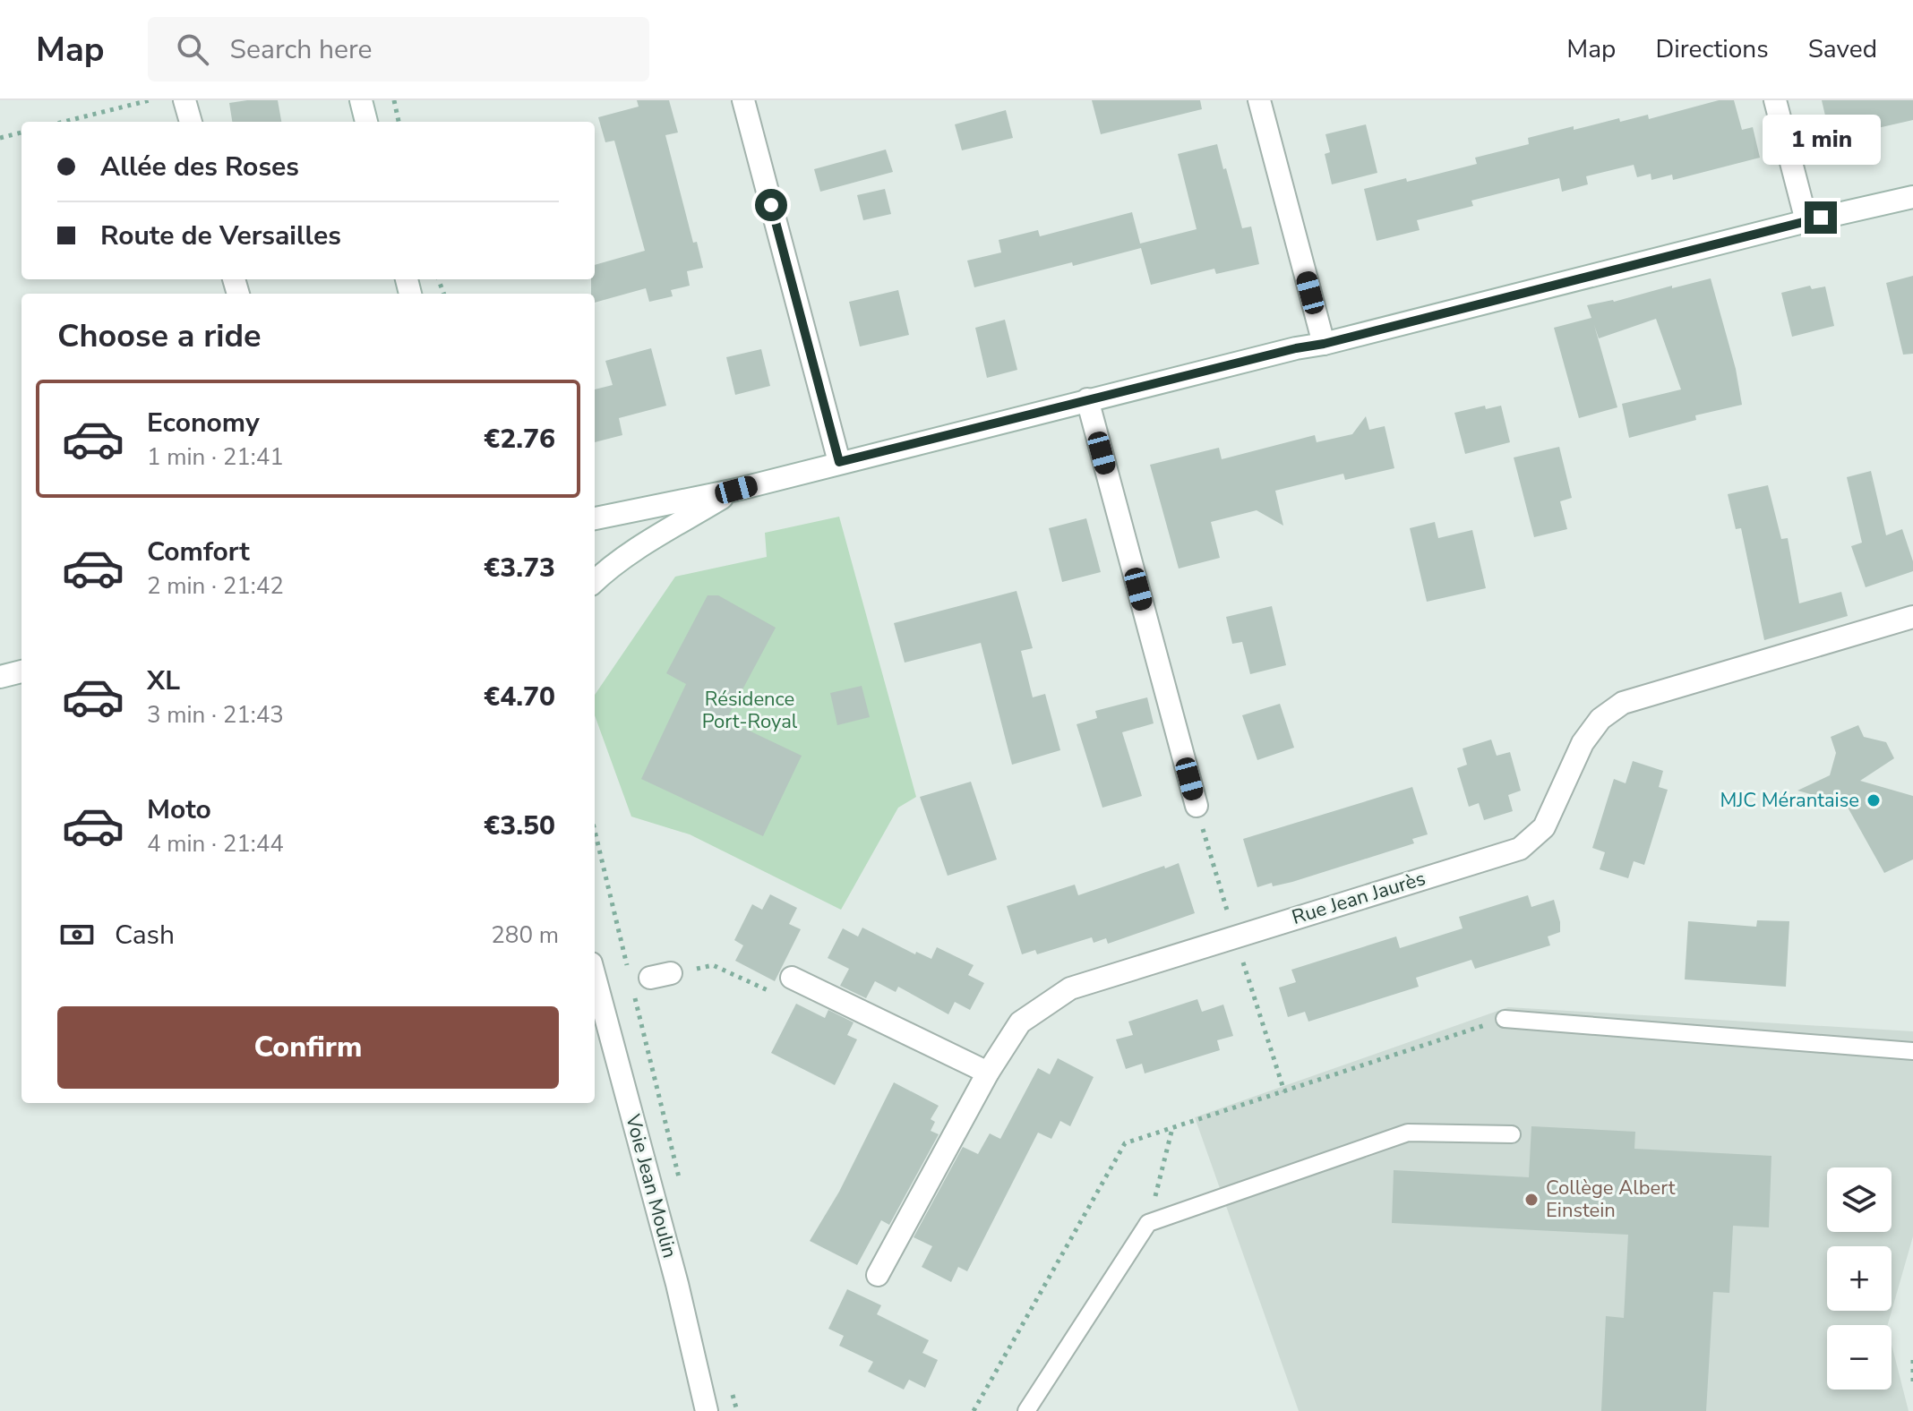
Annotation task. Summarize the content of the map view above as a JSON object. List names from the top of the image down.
{
  "streets": {
    "street": ["Rue Jean Jaurès", "Voie Jean Moulin"]
  },
  "parks": ["Résidence Port-Royal"],
  "places": ["MJC Mérantaise", "Collège Albert Einstein"],
  "page": {
    "header": "Map",
    "search": "Search here",
    "nav": ["Map", "Directions", "Saved"],
    "bubble": "1 min",
    "banner": ["Allée des Roses", "Route de Versailles"],
    "heading": "Choose a ride",
    "list": [
      {
        "name": "Economy",
        "note": "1 min · 21:41",
        "value": "€2.76"
      },
      {
        "name": "Comfort",
        "note": "2 min · 21:42",
        "value": "€3.73"
      },
      {
        "name": "XL",
        "note": "3 min · 21:43",
        "value": "€4.70"
      },
      {
        "name": "Moto",
        "note": "4 min · 21:44",
        "value": "€3.50"
      }
    ],
    "pay": ["Cash", "280 m"],
    "buttons": "Confirm",
    "map_buttons": ["+", "−"]
  }
}
